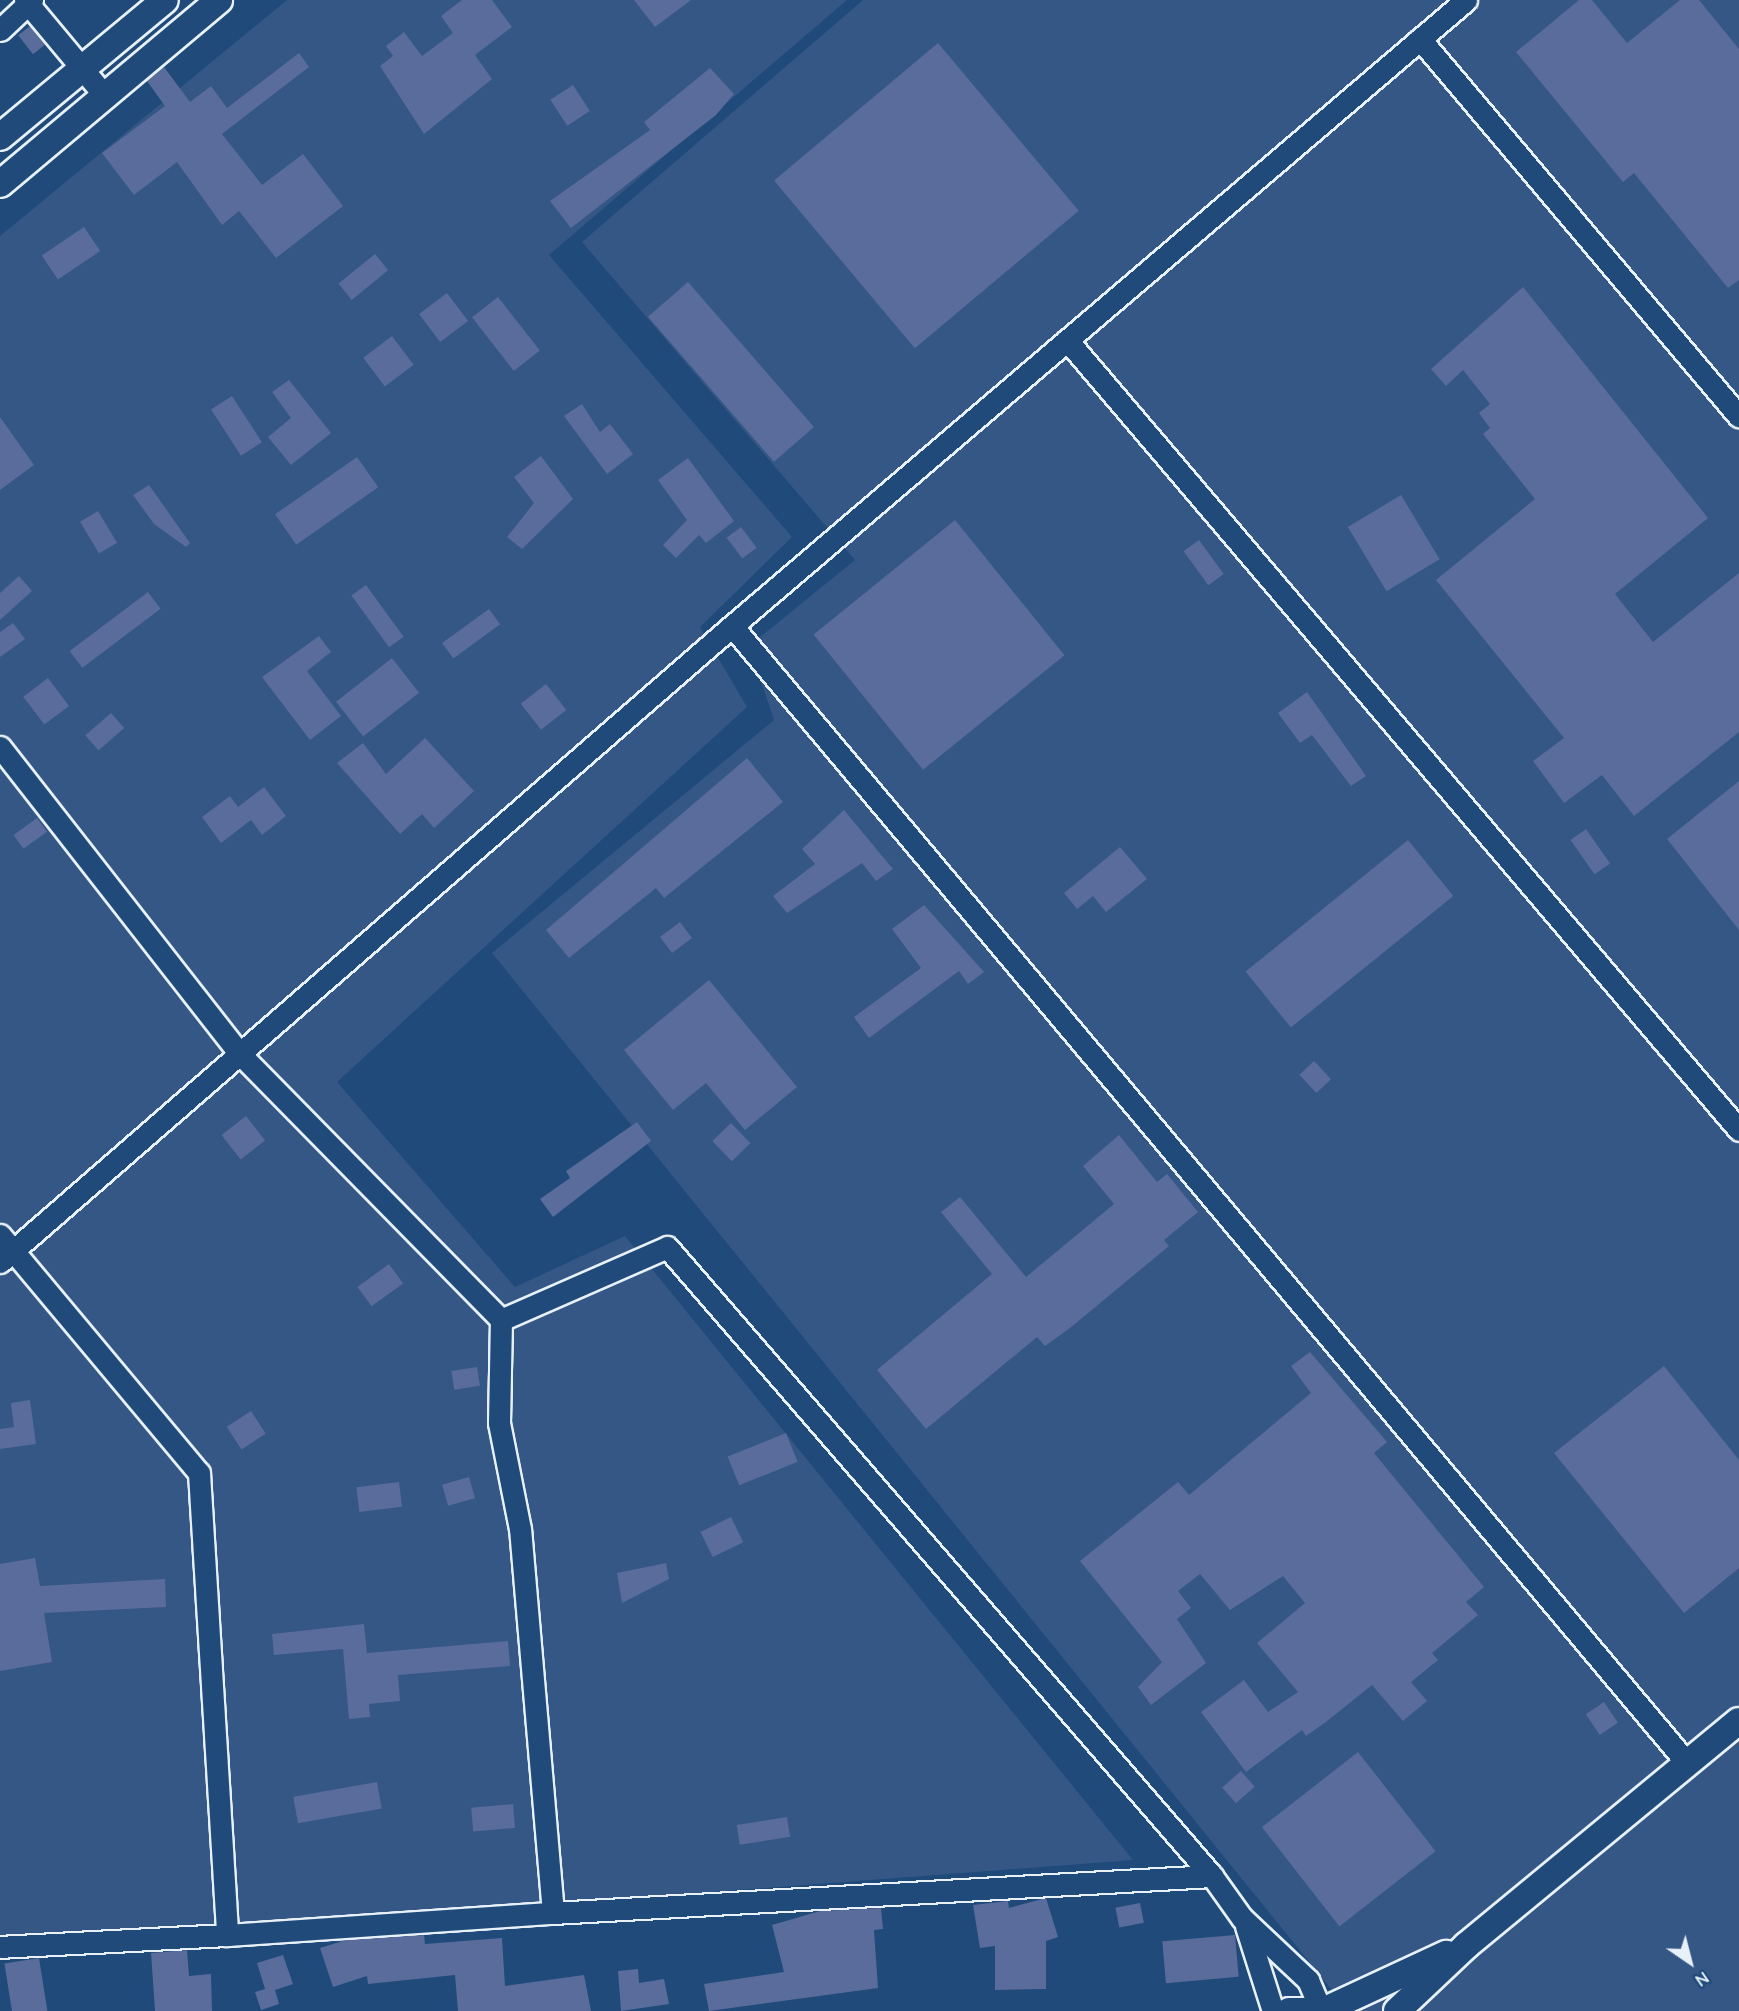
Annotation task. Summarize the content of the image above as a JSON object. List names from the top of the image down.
{
  "north": "bottom right"
}
